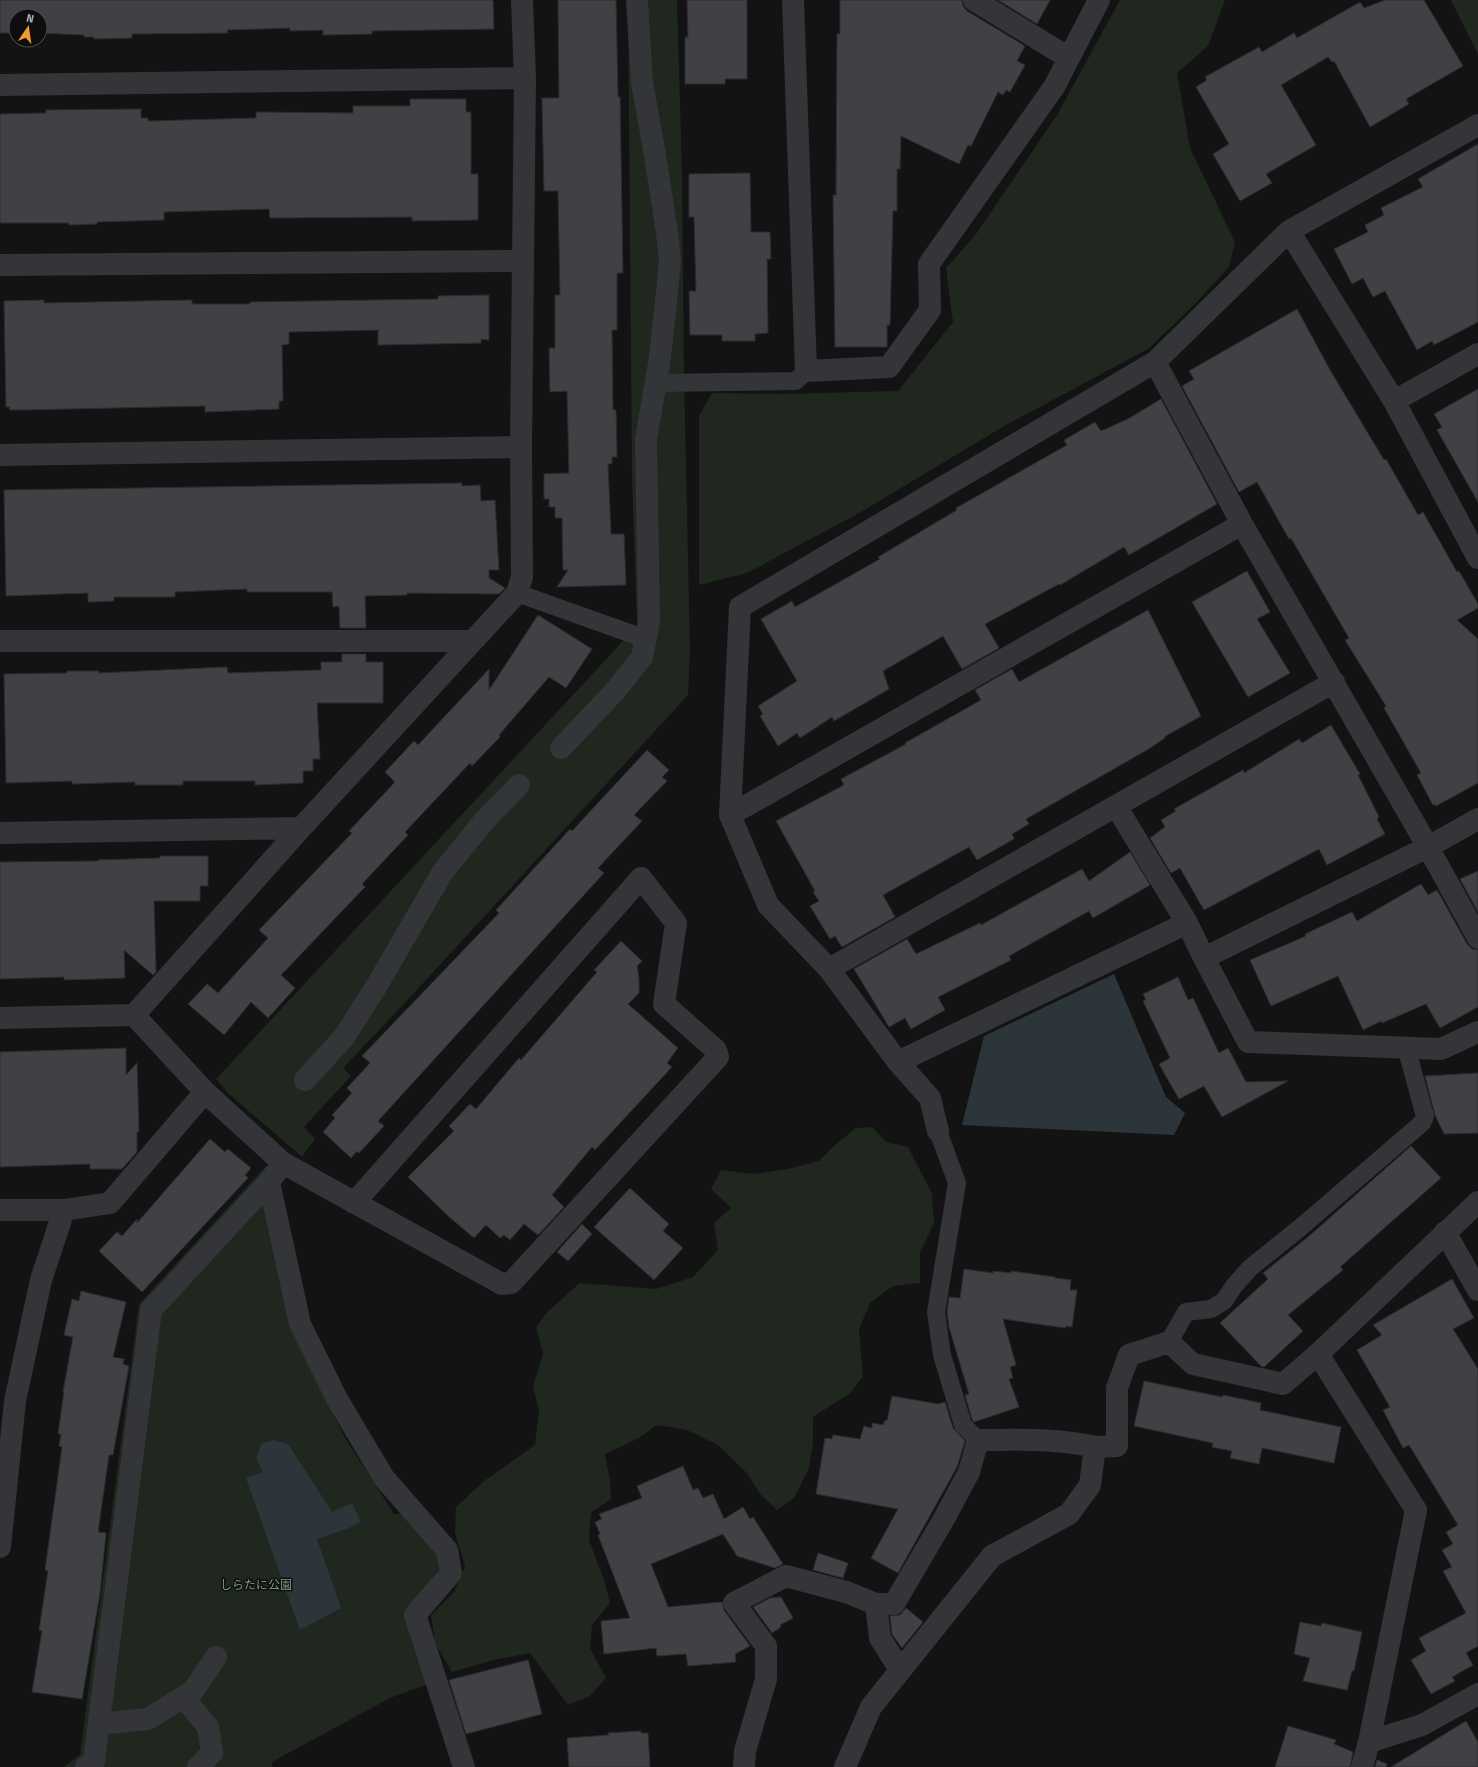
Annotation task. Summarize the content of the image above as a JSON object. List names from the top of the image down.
{
  "parks": ["しらたに公園"],
  "north": "top"
}
